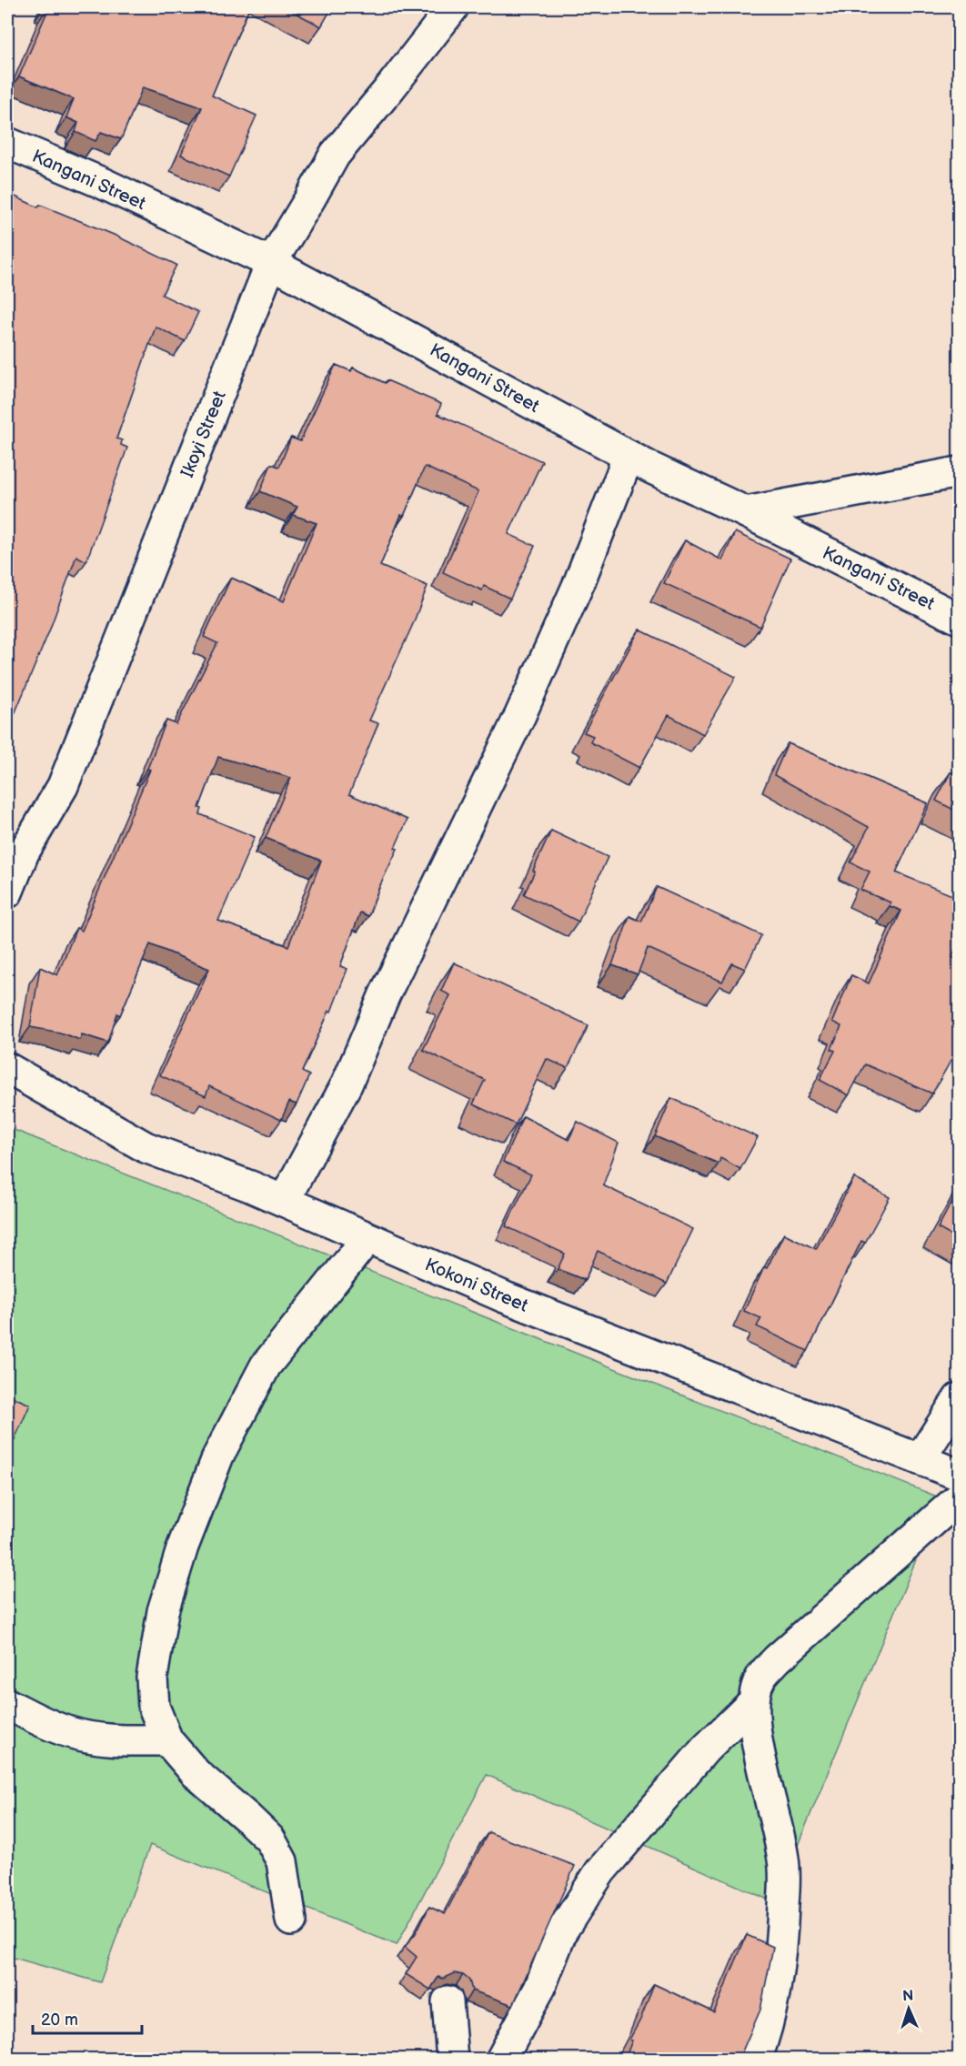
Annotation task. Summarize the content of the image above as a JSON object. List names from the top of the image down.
{
  "streets": {
    "street": ["Kangani Street", "Ikoyi Street", "Kokoni Street"]
  },
  "crossings": [
    ["Kangani Street", "Ikoyi Street"]
  ],
  "scale_bar": "20 m",
  "north": "top"
}
